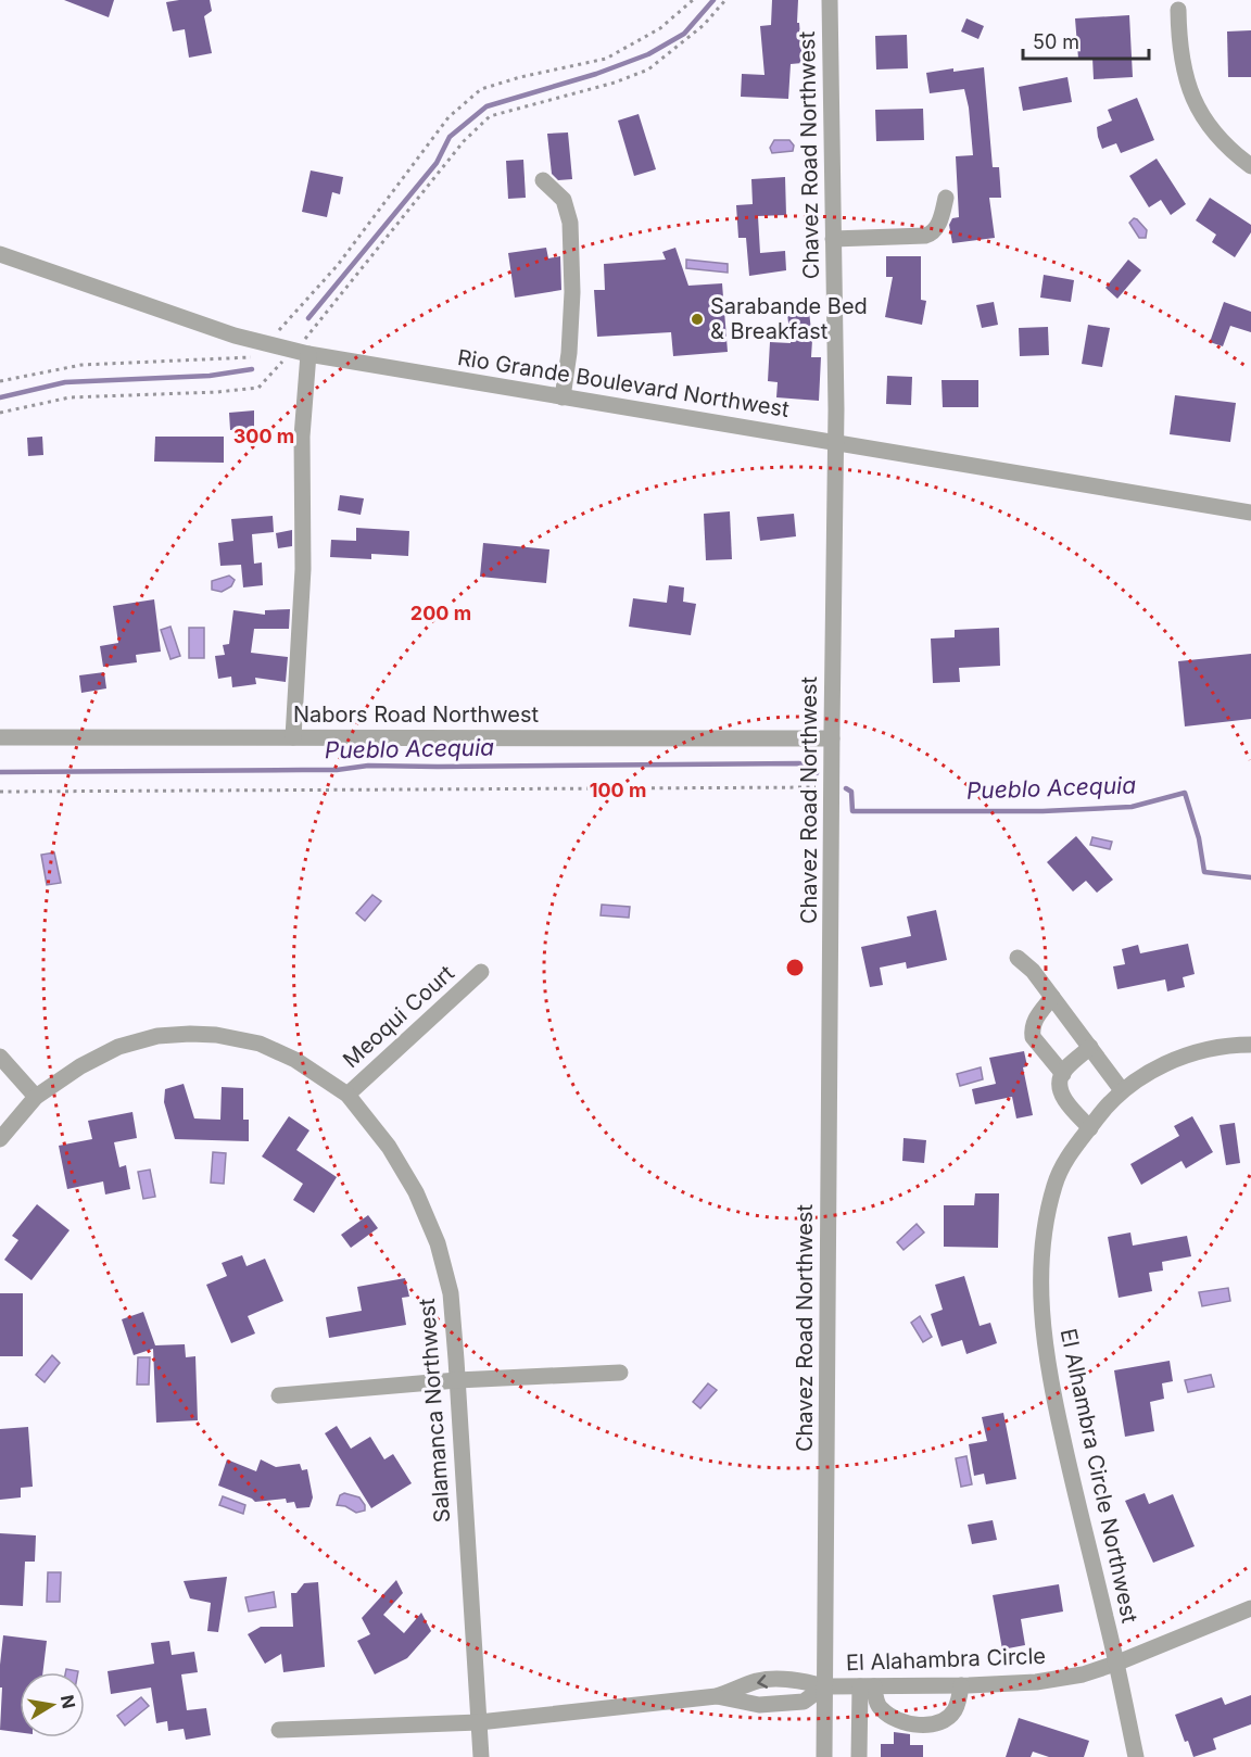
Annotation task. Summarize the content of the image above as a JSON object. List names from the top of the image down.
{
  "streets": {
    "street": [
      "Chavez Road Northwest",
      "Rio Grande Boulevard Northwest",
      "Nabors Road Northwest",
      "Meoqui Court",
      "Salamanca Northwest",
      "El Alhambra Circle Northwest",
      "El Alahambra Circle"
    ]
  },
  "crossings": [
    ["Chavez Road Northwest", "Rio Grande Boulevard Northwest"],
    ["Chavez Road Northwest", "Nabors Road Northwest"],
    ["Chavez Road Northwest", "El Alahambra Circle"],
    ["Meoqui Court", "Salamanca Northwest"],
    ["El Alhambra Circle Northwest", "El Alahambra Circle"]
  ],
  "water": ["Pueblo Acequia"],
  "places": ["Sarabande Bed & Breakfast"],
  "scale_bar": "50 m",
  "north": "right",
  "rings": ["300 m", "200 m", "100 m"]
}
